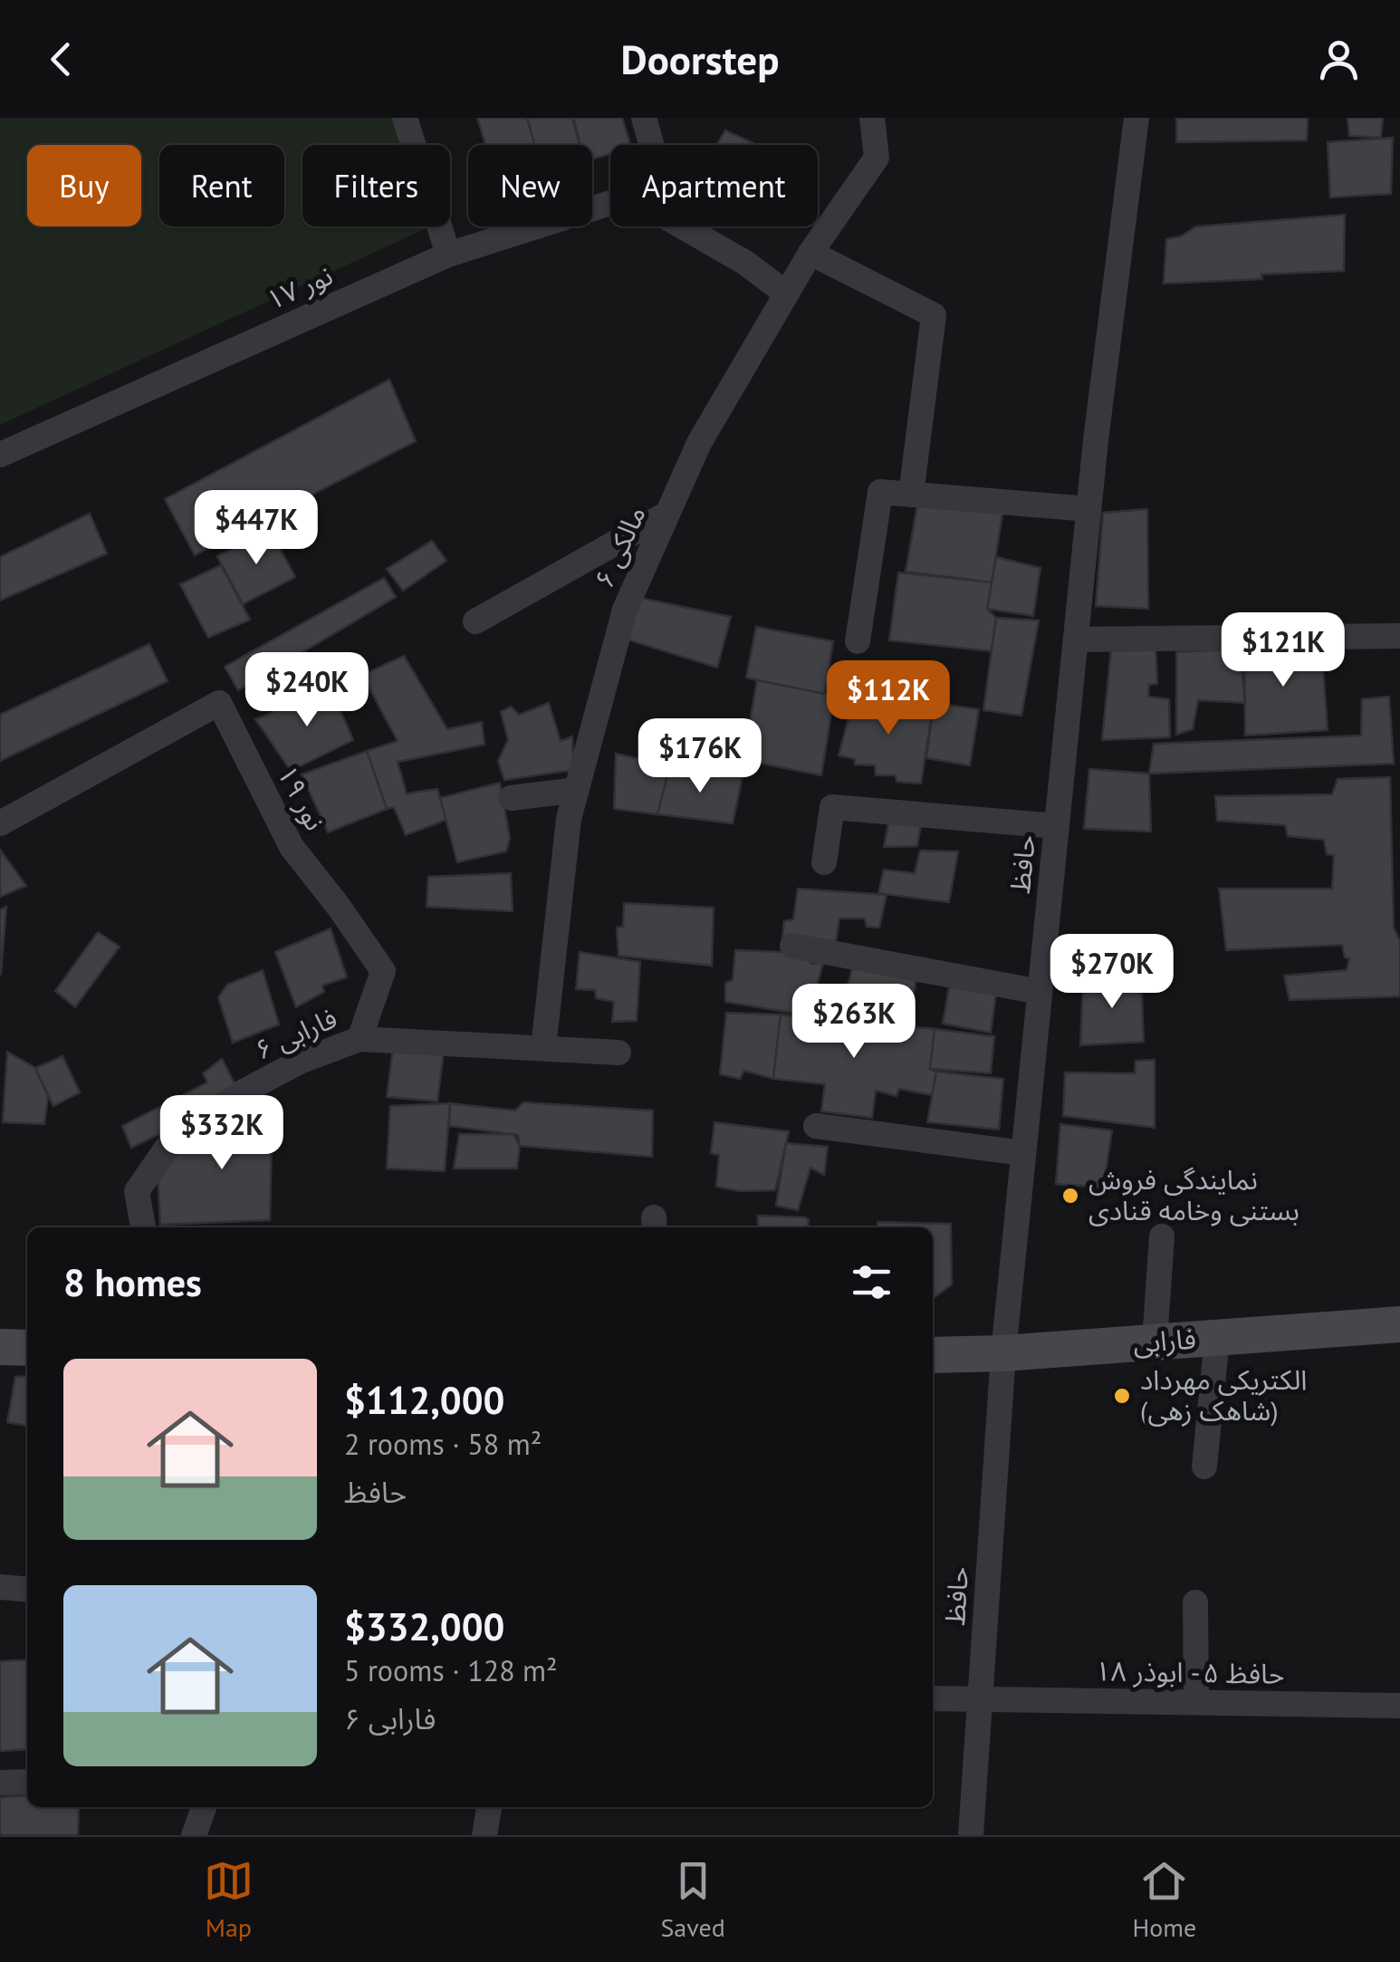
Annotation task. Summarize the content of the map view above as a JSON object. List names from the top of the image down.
{
  "streets": {
    "street": [
      "نور ۱۷",
      "مالکی ۶",
      "نور ۱۹",
      "حافظ",
      "فارابی ۶",
      "فارابی",
      "حافظ ۵ - ابوذر ۱۸"
    ]
  },
  "crossings": [
    ["مالکی ۶", "فارابی ۶"],
    ["نور ۱۹", "فارابی ۶"],
    ["حافظ", "فارابی"],
    ["حافظ", "حافظ ۵ - ابوذر ۱۸"]
  ],
  "places": ["نمایندگی فروش بستنی وخامه قنادی", "الکتریکی مهرداد (شاهک زهی)"],
  "page": {
    "header": "Doorstep",
    "chip": [
      "Buy",
      "Rent",
      "Filters",
      "New",
      "Apartment"
    ],
    "price": [
      "$447K",
      "$121K",
      "$240K",
      "$112K",
      "$176K",
      "$270K",
      "$263K",
      "$332K"
    ],
    "heading": "8 homes",
    "list": [
      {
        "name": "$112,000",
        "note": "2 rooms · 58 m² · حافظ"
      },
      {
        "name": "$332,000",
        "note": "5 rooms · 128 m² · فارابی ۶"
      }
    ],
    "tabs": ["Map", "Saved", "Home"]
  }
}
